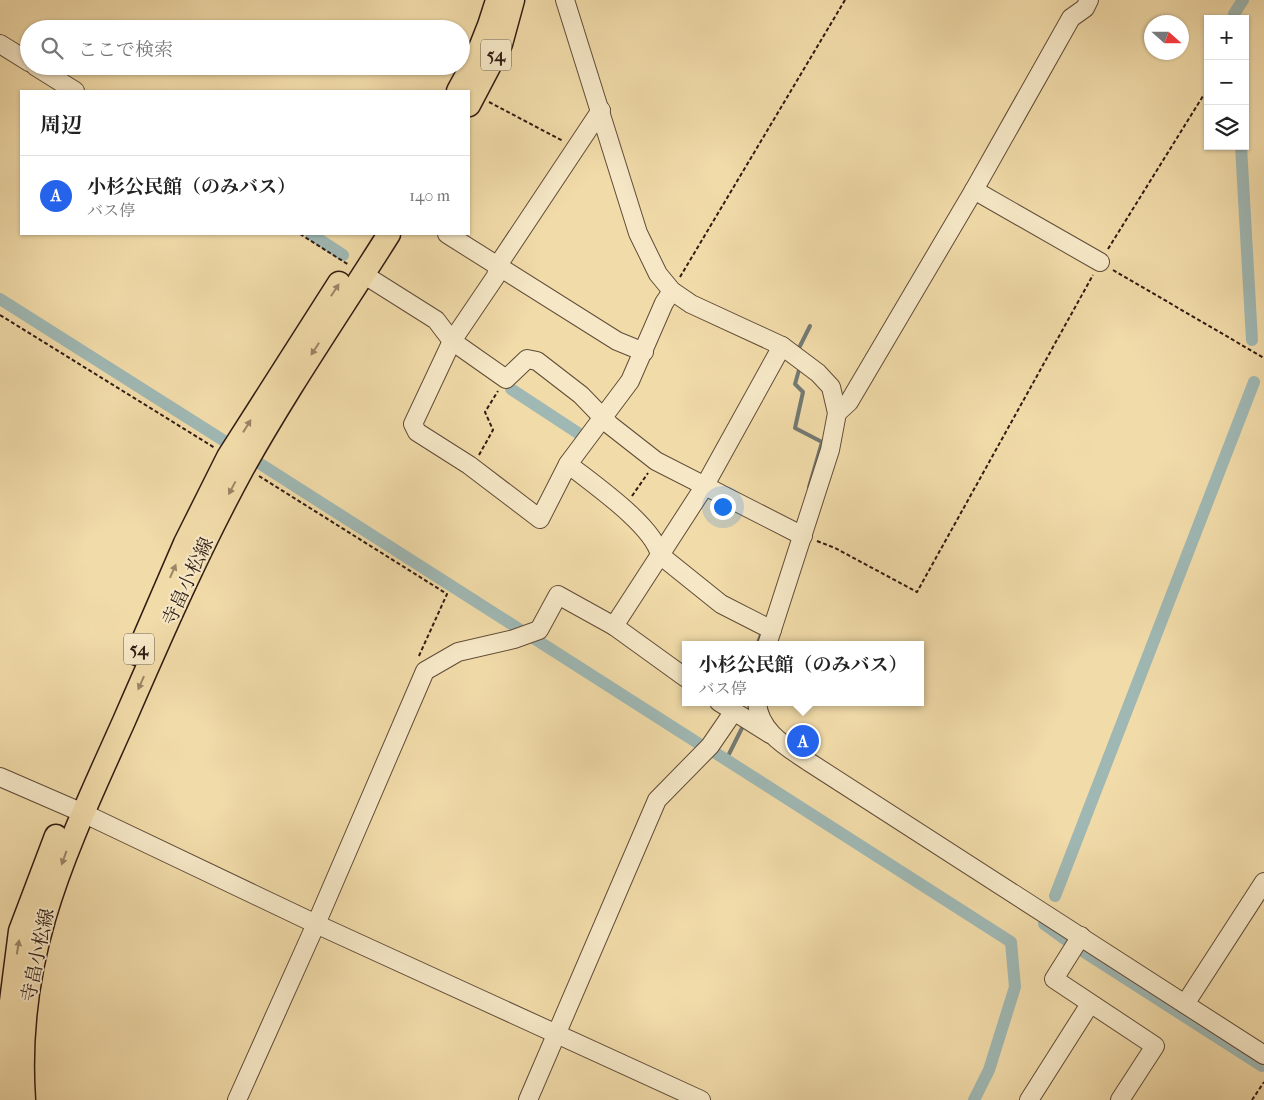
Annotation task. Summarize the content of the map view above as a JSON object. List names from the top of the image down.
{
  "streets": {
    "main road": ["54", "寺畠小松線"]
  },
  "north": "right",
  "page": {
    "map_buttons": ["+", "−"],
    "search": "ここで検索",
    "heading": "周辺",
    "list": [
      {
        "mark": "A",
        "name": "小杉公民館（のみバス）",
        "note": "バス停",
        "value": "140 m"
      }
    ],
    "popup": ["小杉公民館（のみバス）", "バス停"],
    "pins": "A"
  }
}
